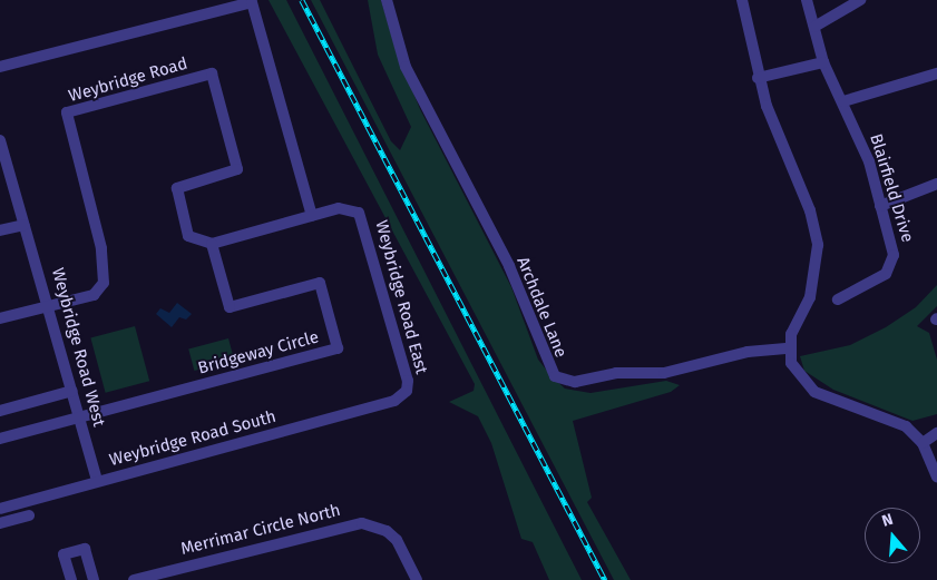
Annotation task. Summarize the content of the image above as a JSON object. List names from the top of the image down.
{
  "streets": {
    "street": [
      "Weybridge Road",
      "Blairfield Drive",
      "Weybridge Road East",
      "Archdale Lane",
      "Weybridge Road West",
      "Bridgeway Circle",
      "Weybridge Road South",
      "Merrimar Circle North"
    ]
  },
  "crossings": [
    ["Weybridge Road", "Weybridge Road East"],
    ["Weybridge Road", "Weybridge Road West"],
    ["Weybridge Road", "Bridgeway Circle"],
    ["Weybridge Road East", "Bridgeway Circle"],
    ["Weybridge Road East", "Weybridge Road South"],
    ["Weybridge Road West", "Bridgeway Circle"],
    ["Weybridge Road West", "Weybridge Road South"]
  ],
  "north": "top"
}
